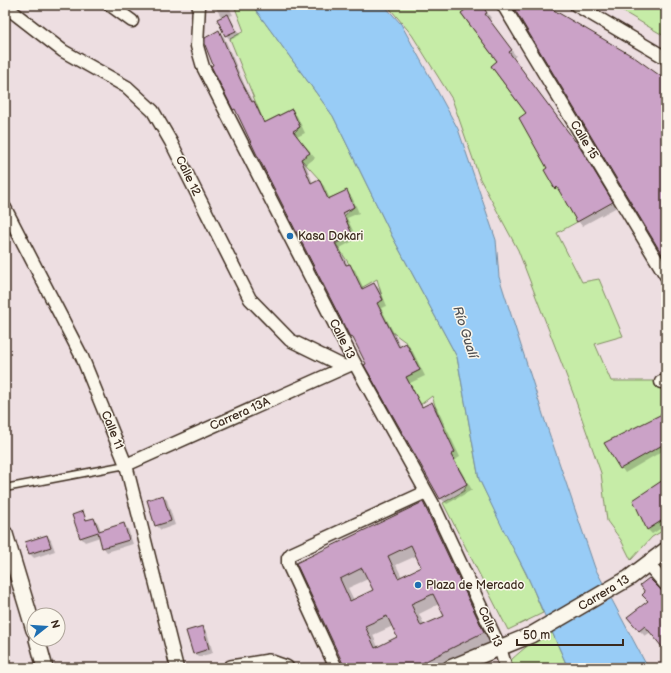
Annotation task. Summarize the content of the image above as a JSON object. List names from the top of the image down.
{
  "streets": {
    "street": [
      "Calle 15",
      "Calle 12",
      "Calle 13",
      "Carrera 13A",
      "Calle 11",
      "Carrera 13"
    ]
  },
  "crossings": [
    ["Calle 12", "Calle 13"],
    ["Calle 12", "Carrera 13A"],
    ["Calle 13", "Carrera 13A"],
    ["Calle 13", "Carrera 13"],
    ["Carrera 13A", "Calle 11"]
  ],
  "water": ["Río Gualí"],
  "places": ["Kasa Dokari", "Plaza de Mercado"],
  "scale_bar": "50 m",
  "north": "right"
}
